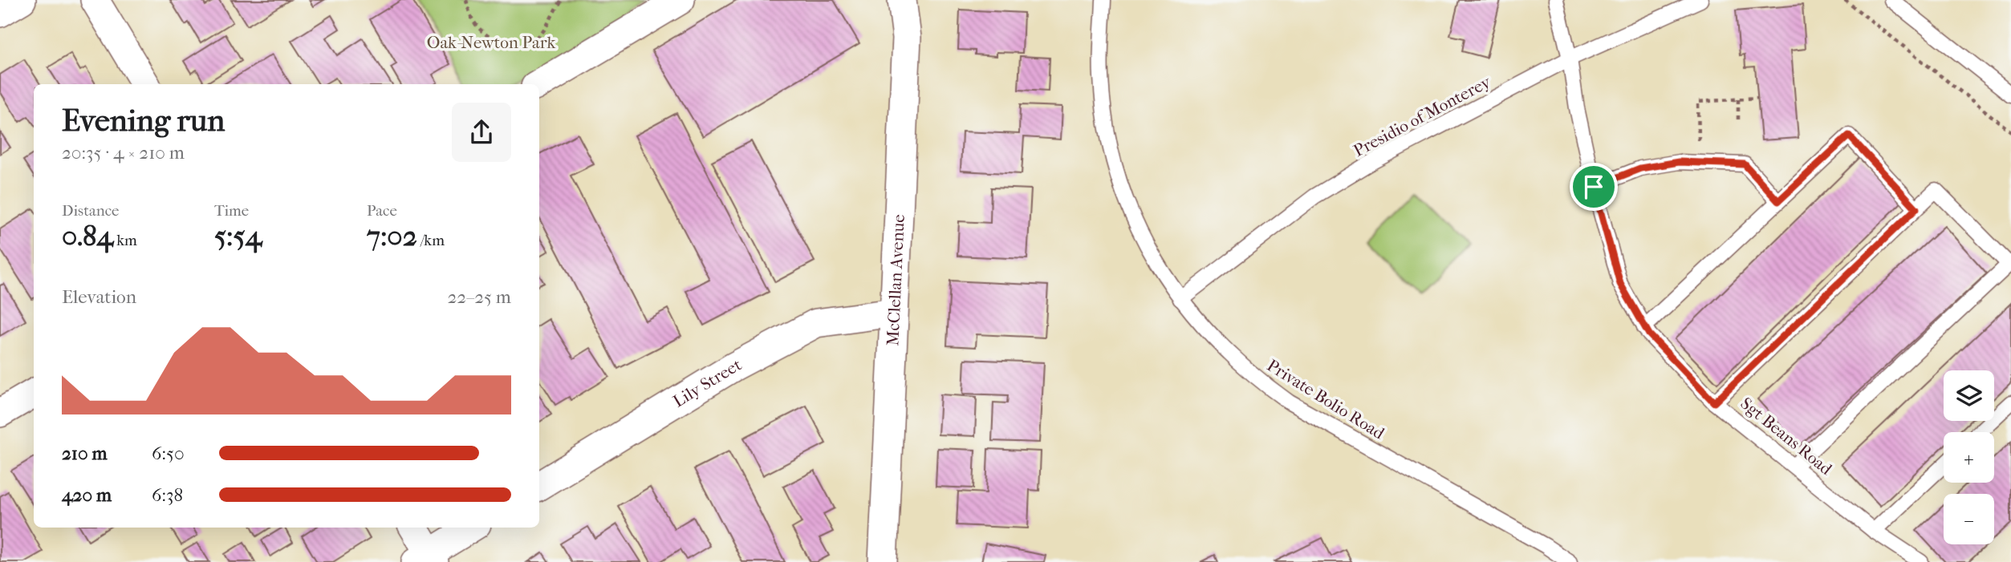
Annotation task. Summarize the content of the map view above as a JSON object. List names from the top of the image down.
{
  "streets": {
    "street": ["McClellan Avenue", "Lily Street"],
    "lane": ["Presidio of Monterey", "Private Bolio Road", "Sgt Beans Road"]
  },
  "crossings": [
    ["Presidio of Monterey", "Private Bolio Road"],
    ["Presidio of Monterey", "Sgt Beans Road"],
    ["McClellan Avenue", "Lily Street"]
  ],
  "parks": ["Oak-Newton Park"],
  "page": {
    "heading": ["Evening run", "20:35 · 4 × 210 m"],
    "stats": [
      ["Distance", "0.84 km"],
      ["Time", "5:54"],
      ["Pace", "7:02 /km"]
    ],
    "chart": ["Elevation", "22–25 m"],
    "map_buttons": ["+", "−"],
    "list": [
      {
        "name": "210 m",
        "note": "6:50"
      },
      {
        "name": "420 m",
        "note": "6:38"
      }
    ]
  }
}
